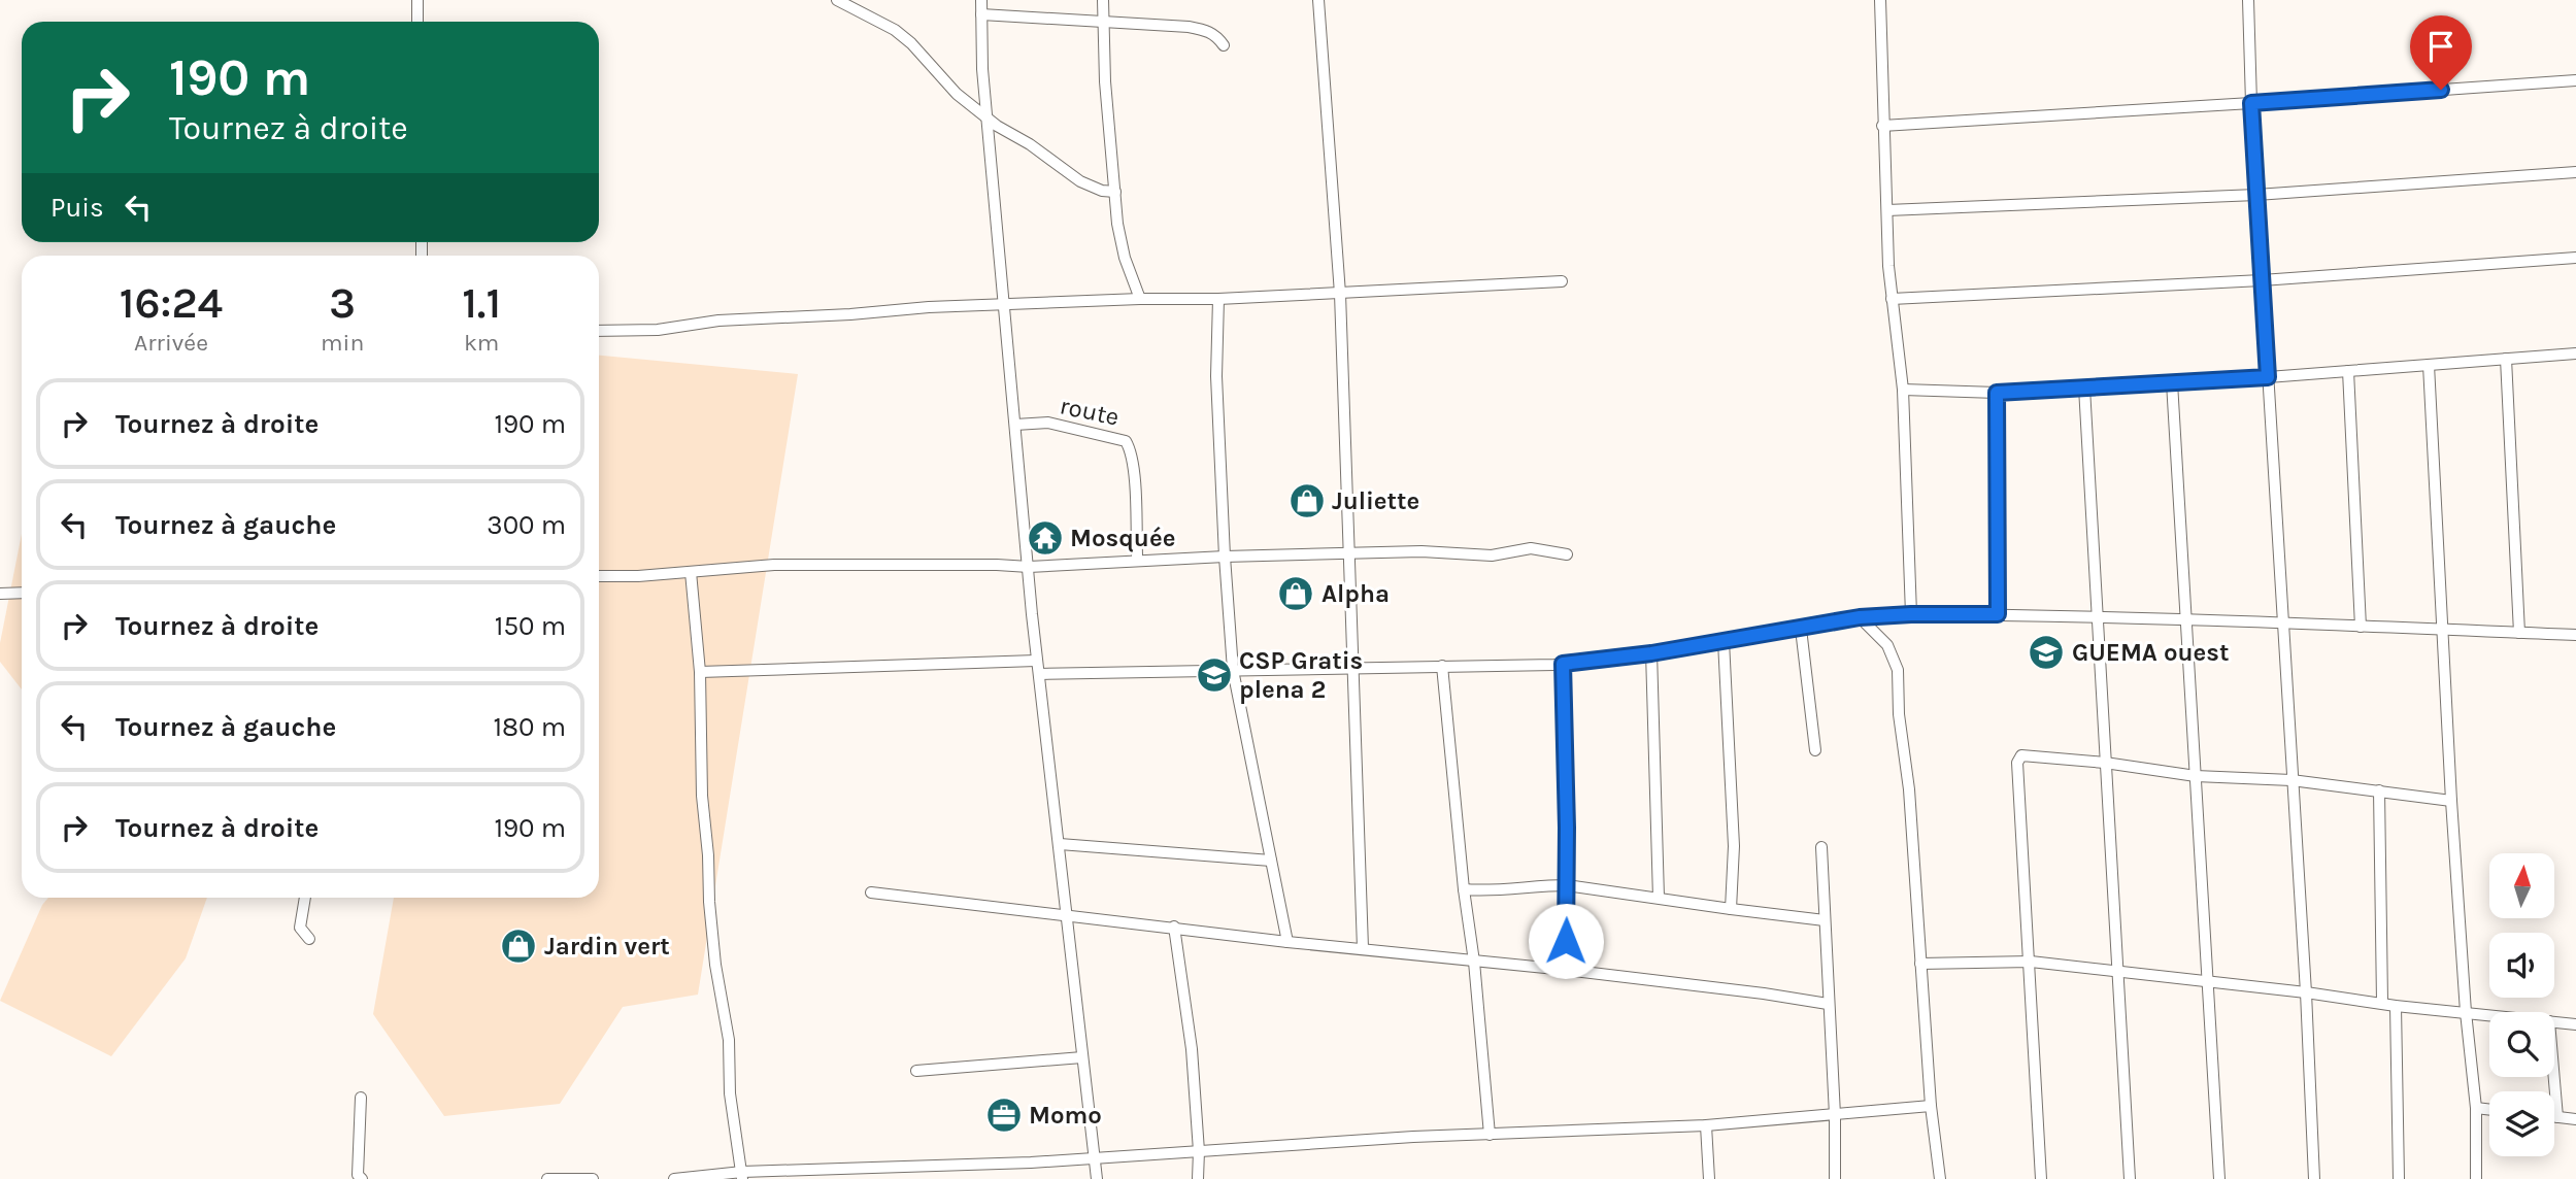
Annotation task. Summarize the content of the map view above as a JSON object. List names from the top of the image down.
{
  "streets": {
    "street": ["route"]
  },
  "places": {
    "shop": ["Juliette", "Alpha", "Jardin vert"],
    "temple": ["Mosquée"],
    "school or university": ["GUEMA ouest", "CSP Gratis plena 2"],
    "office": ["Momo"]
  },
  "north": "top",
  "page": {
    "turn": ["190 m", "Tournez à droite"],
    "then": "Puis",
    "eta": [
      "16:24",
      "Arrivée",
      "3",
      "min",
      "1.1",
      "km"
    ],
    "list": [
      {
        "name": "Tournez à droite",
        "value": "190 m"
      },
      {
        "name": "Tournez à gauche",
        "value": "300 m"
      },
      {
        "name": "Tournez à droite",
        "value": "150 m"
      },
      {
        "name": "Tournez à gauche",
        "value": "180 m"
      },
      {
        "name": "Tournez à droite",
        "value": "190 m"
      }
    ]
  }
}
